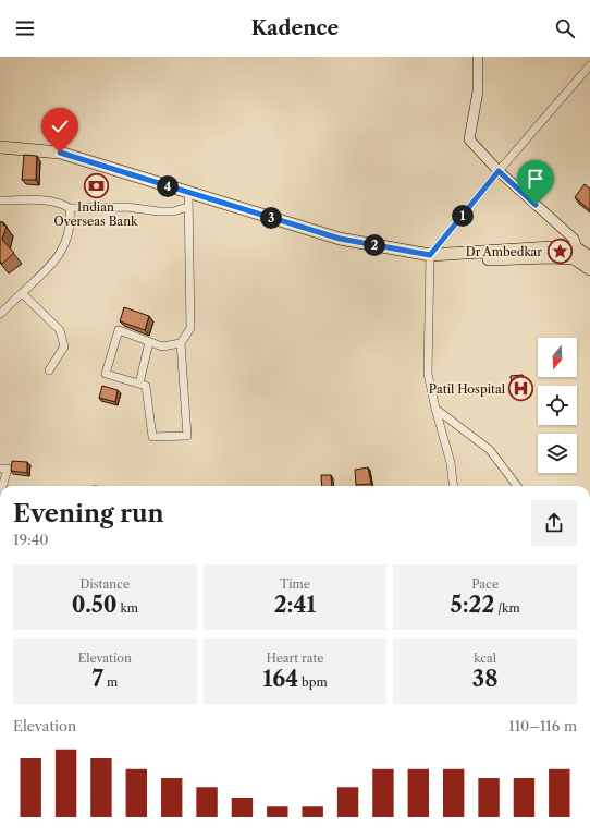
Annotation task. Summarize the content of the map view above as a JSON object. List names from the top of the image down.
{
  "places": {
    "bank": ["Indian Overseas Bank"],
    "place": ["Dr Ambedkar"],
    "hospital": ["Patil Hospital"]
  },
  "north": "bottom",
  "page": {
    "header": "Kadence",
    "pins": [
      "4",
      "1",
      "3",
      "2"
    ],
    "heading": ["Evening run", "19:40"],
    "stats": [
      ["Distance", "0.50 km"],
      ["Time", "2:41"],
      ["Pace", "5:22 /km"],
      ["Elevation", "7 m"],
      ["Heart rate", "164 bpm"],
      ["kcal", "38"]
    ],
    "chart": ["Elevation", "110–116 m"]
  }
}
